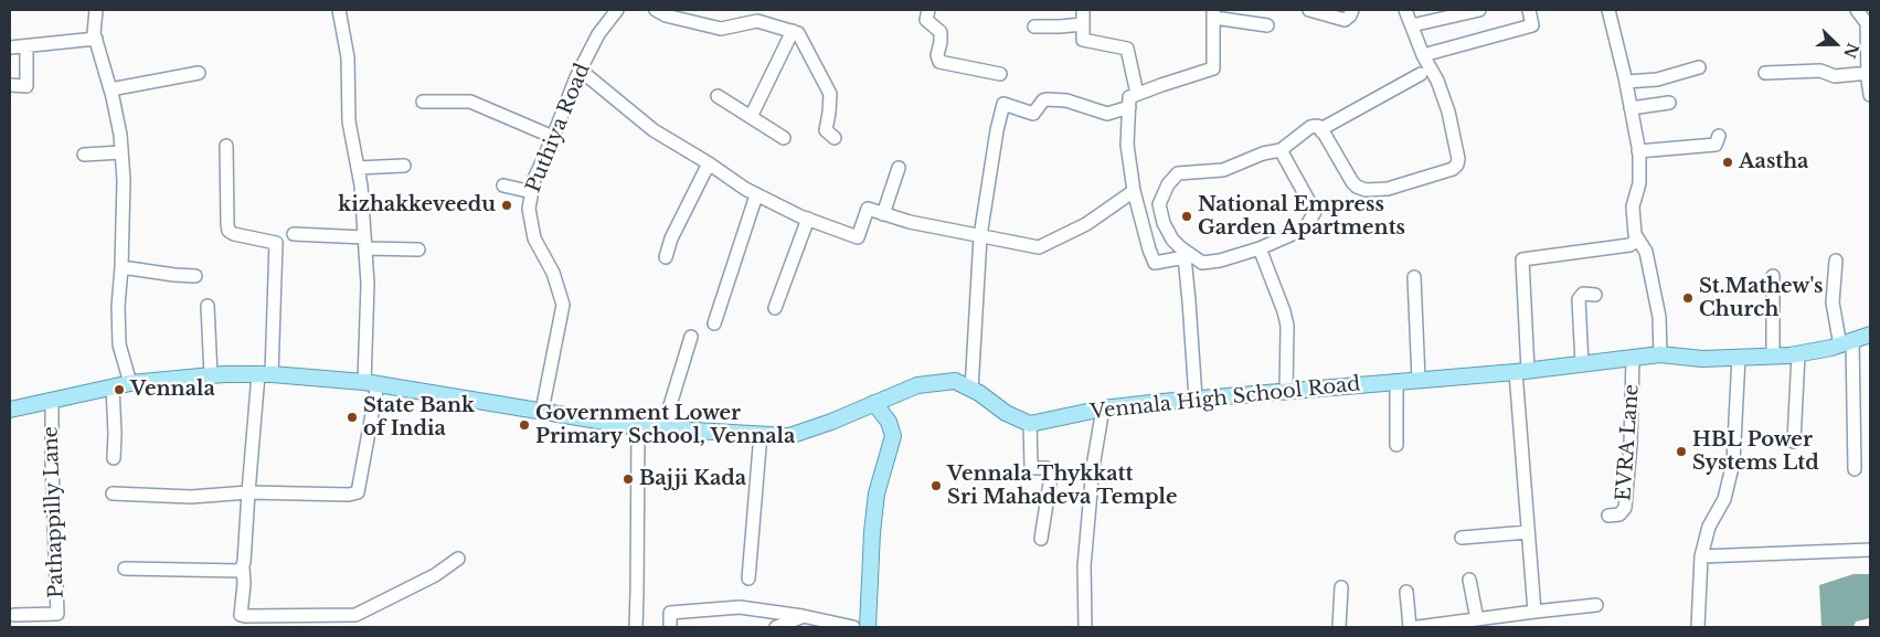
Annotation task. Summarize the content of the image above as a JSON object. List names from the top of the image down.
{
  "streets": {
    "main road": ["Vennala High School Road"],
    "street": ["Puthiya Road", "EVRA Lane", "Pathappilly Lane"]
  },
  "crossings": [
    ["Vennala High School Road", "EVRA Lane"]
  ],
  "places": [
    "Aastha",
    "kizhakkeveedu",
    "National Empress Garden Apartments",
    "St.Mathew's Church",
    "Vennala",
    "State Bank of India",
    "Government Lower Primary School, Vennala",
    "HBL Power Systems Ltd",
    "Bajji Kada",
    "Vennala Thykkatt Sri Mahadeva Temple"
  ],
  "north": "right"
}
